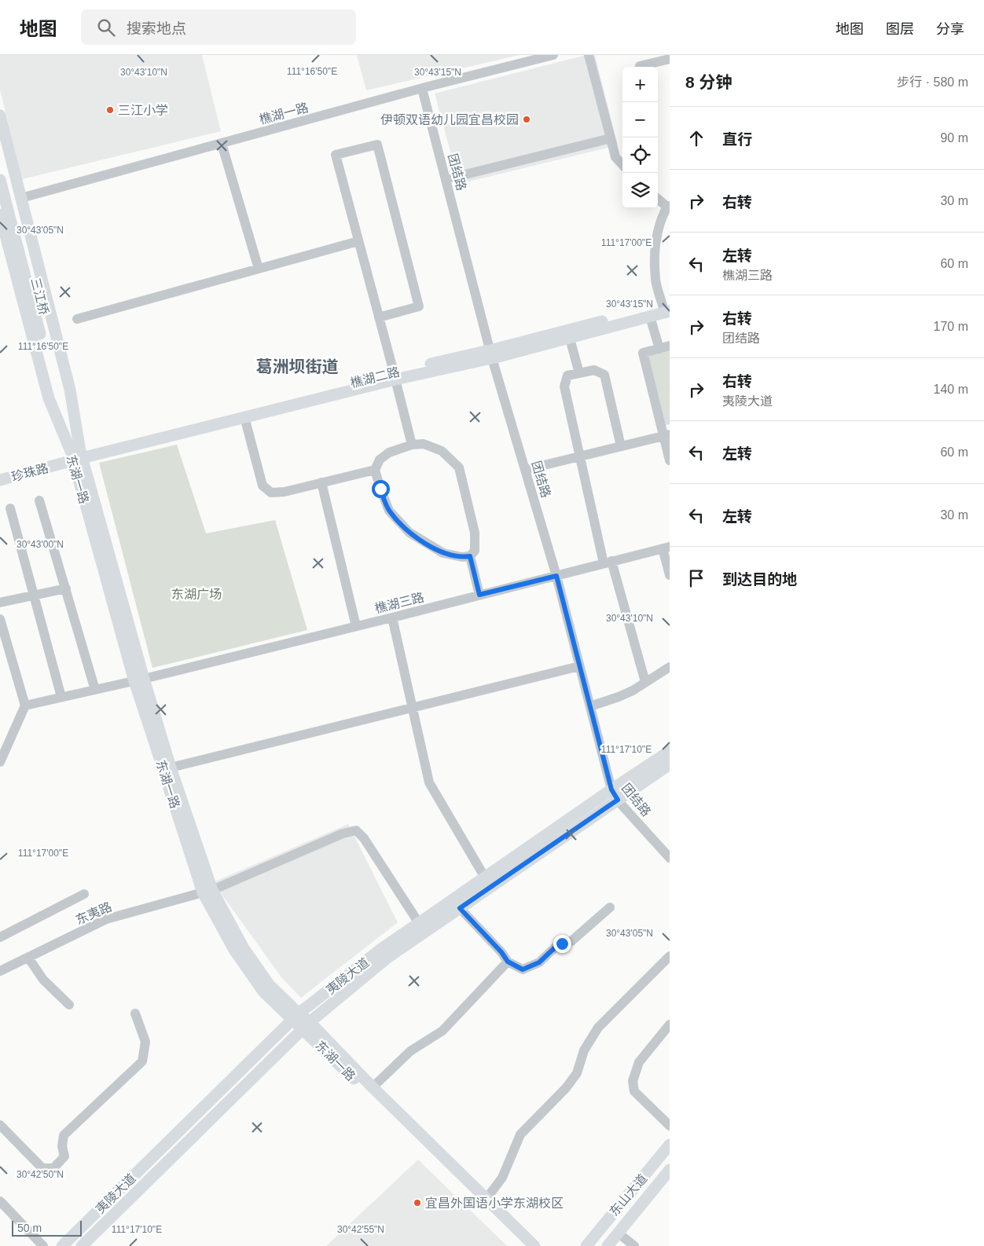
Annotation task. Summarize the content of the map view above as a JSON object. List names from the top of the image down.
{
  "streets": {
    "main road": [
      "三江桥",
      "樵湖二路",
      "珍珠路",
      "东湖一路",
      "夷陵大道",
      "东山大道"
    ],
    "street": [
      "樵湖一路",
      "团结路",
      "樵湖三路",
      "东夷路"
    ]
  },
  "crossings": [
    ["樵湖一路", "团结路"],
    ["团结路", "樵湖二路"],
    ["团结路", "樵湖三路"],
    ["团结路", "夷陵大道"],
    ["三江桥", "樵湖二路"],
    ["三江桥", "珍珠路"],
    ["三江桥", "东湖一路"],
    ["樵湖二路", "珍珠路"],
    ["樵湖二路", "东湖一路"],
    ["珍珠路", "东湖一路"],
    ["东湖一路", "樵湖三路"],
    ["东湖一路", "东夷路"],
    ["东湖一路", "夷陵大道"],
    ["东夷路", "夷陵大道"]
  ],
  "districts": ["葛洲坝街道"],
  "parks": ["东湖广场"],
  "places": ["三江小学", "伊顿双语幼儿园宜昌校园", "宜昌外国语小学东湖校区"],
  "scale_bar": "50 m",
  "page": {
    "header": "地图",
    "search": "搜索地点",
    "nav": ["地图", "图层", "分享"],
    "heading": ["8 分钟", "步行 · 580 m"],
    "map_buttons": ["+", "−"],
    "list": [
      ["直行", "90 m"],
      ["右转", "30 m"],
      ["左转", "樵湖三路", "60 m"],
      ["右转", "团结路", "170 m"],
      ["右转", "夷陵大道", "140 m"],
      ["左转", "60 m"],
      ["左转", "30 m"],
      "到达目的地"
    ],
    "scale": "50 m"
  },
  "coordinates": [
    "111°16'50\"E",
    "30°43'15\"N",
    "30°43'10\"N",
    "30°43'05\"N",
    "111°17'00\"E",
    "30°43'00\"N",
    "111°17'10\"E",
    "30°42'50\"N",
    "30°42'55\"N"
  ]
}
